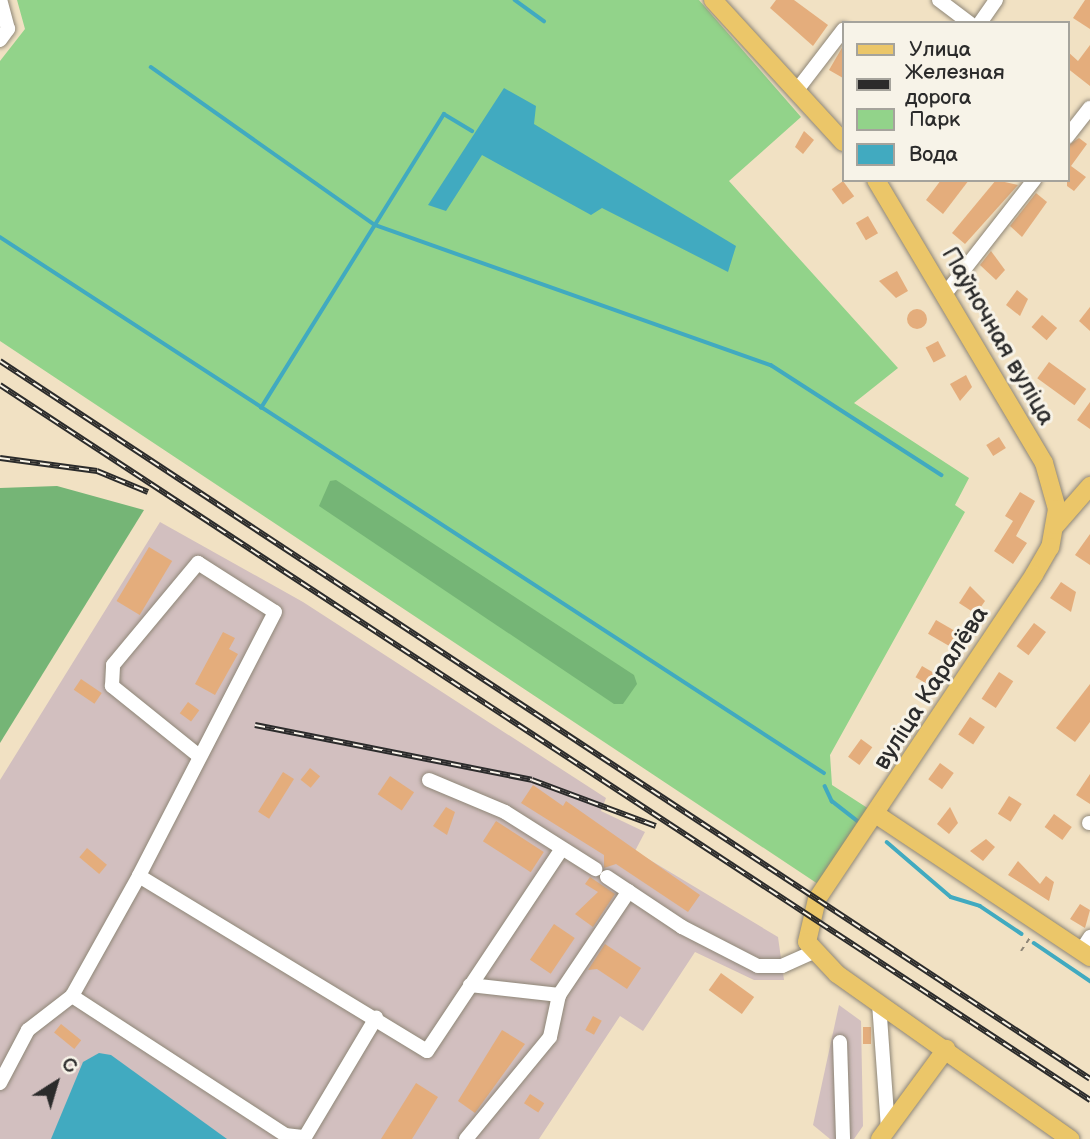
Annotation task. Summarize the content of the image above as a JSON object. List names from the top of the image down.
{
  "streets": {
    "main road": ["Паўночная вуліца", "вуліца Каралёва"]
  },
  "crossings": [
    ["Паўночная вуліца", "вуліца Каралёва"]
  ],
  "legend": [
    "Улица",
    "Железная дорога",
    "Парк",
    "Вода"
  ],
  "north": "top right"
}
